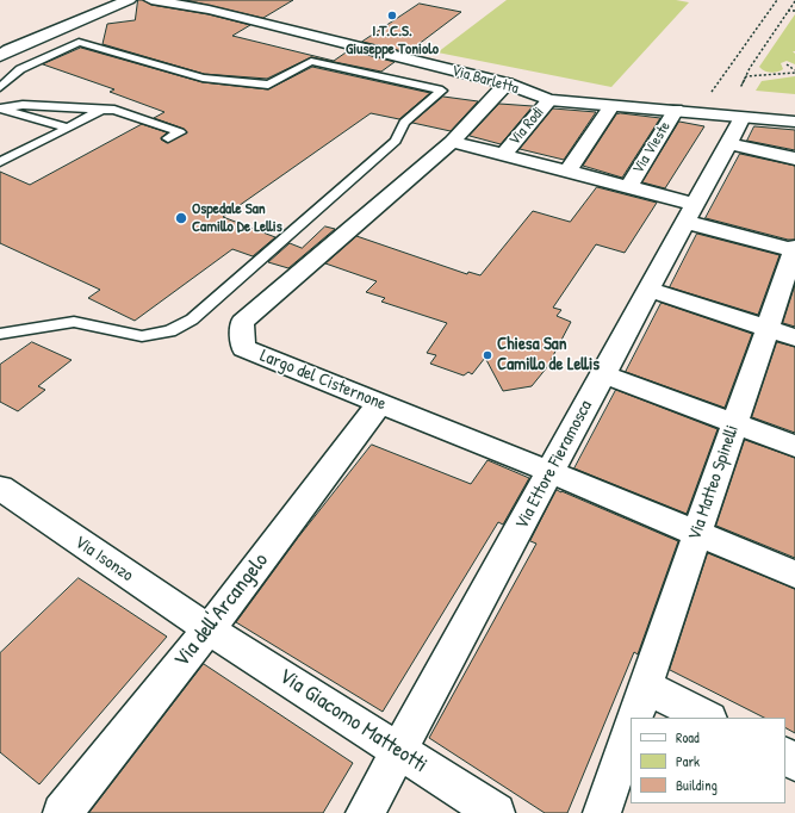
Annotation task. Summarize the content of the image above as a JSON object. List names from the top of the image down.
{
  "streets": {
    "street": [
      "Via Barletta",
      "Via Rodi",
      "Via Vieste",
      "Largo del Cisternone",
      "Via Ettore Fieramosca",
      "Via Matteo Spinelli",
      "Via Isonzo",
      "Via dell'Arcangelo",
      "Via Giacomo Matteotti"
    ]
  },
  "crossings": [
    ["Via Barletta", "Via Rodi"],
    ["Via Barletta", "Via Vieste"],
    ["Via Barletta", "Via Ettore Fieramosca"],
    ["Largo del Cisternone", "Via Ettore Fieramosca"],
    ["Largo del Cisternone", "Via Matteo Spinelli"],
    ["Largo del Cisternone", "Via dell'Arcangelo"],
    ["Via Ettore Fieramosca", "Via Giacomo Matteotti"],
    ["Via Isonzo", "Via dell'Arcangelo"],
    ["Via Isonzo", "Via Giacomo Matteotti"],
    ["Via dell'Arcangelo", "Via Giacomo Matteotti"]
  ],
  "places": ["I.T.C.S. Giuseppe Toniolo", "Ospedale San Camillo De Lellis", "Chiesa San Camillo de Lellis"],
  "legend": ["Road", "Park", "Building"]
}
